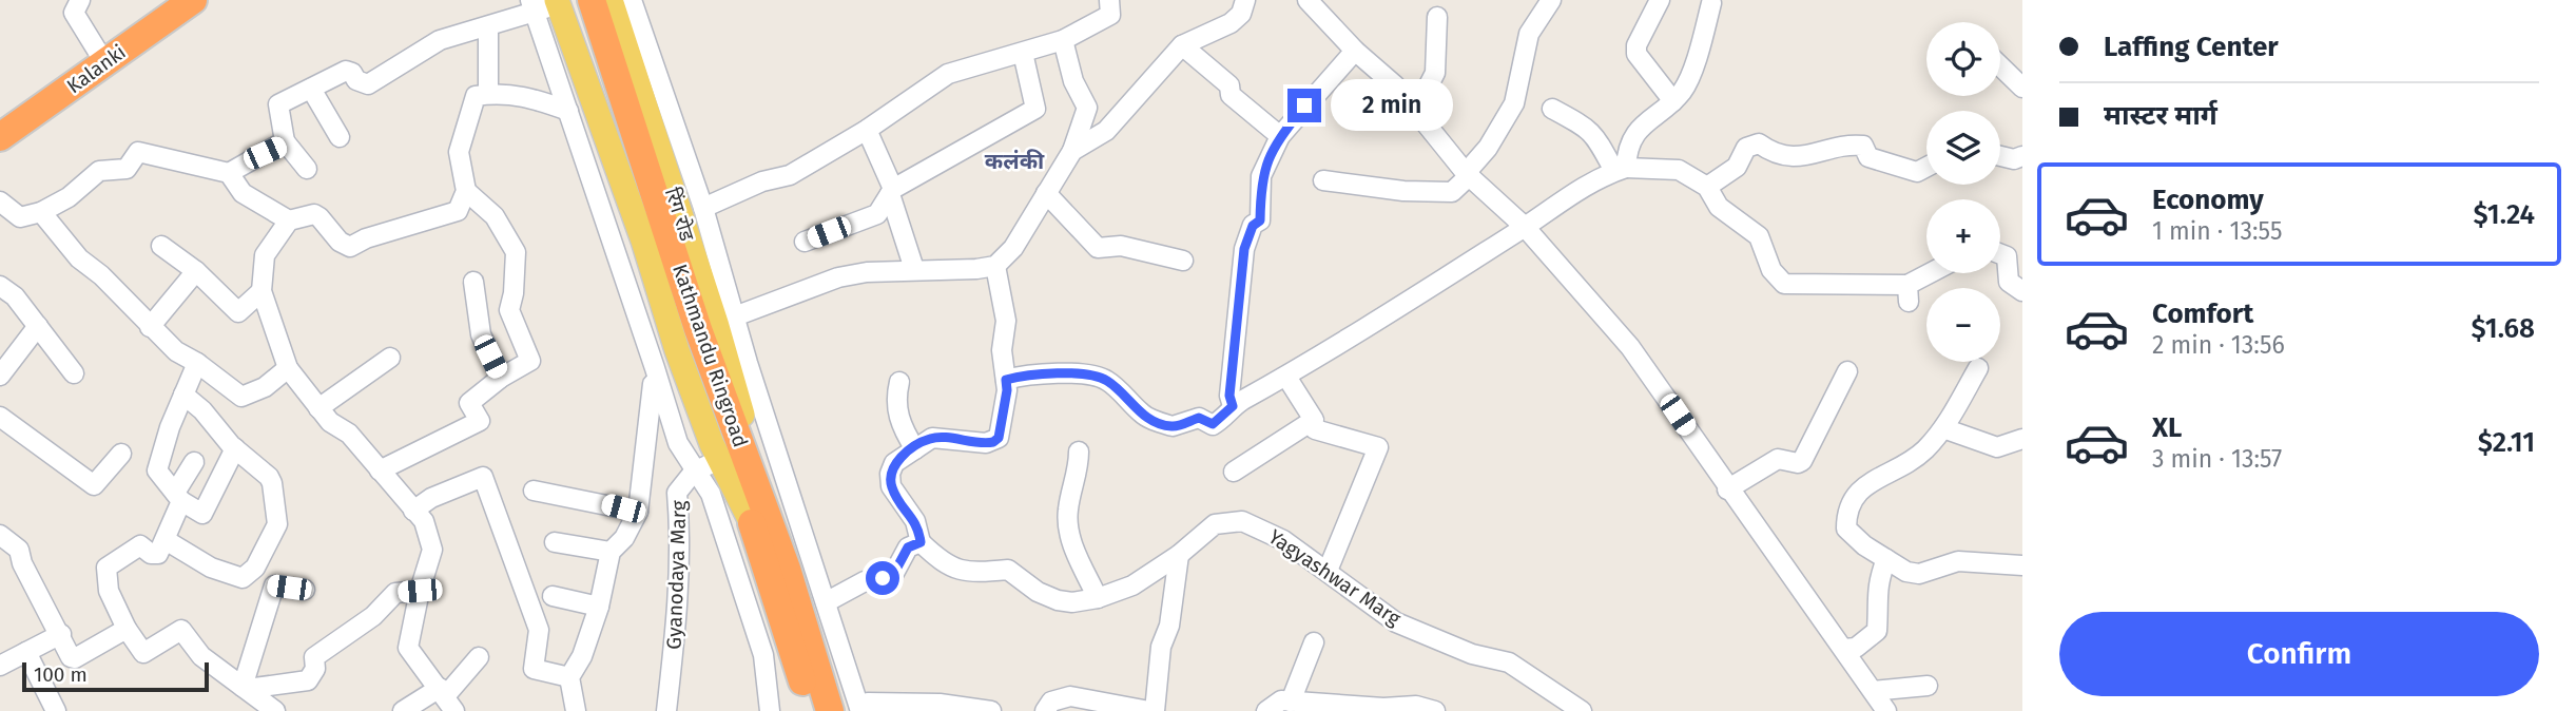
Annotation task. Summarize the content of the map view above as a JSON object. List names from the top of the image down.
{
  "streets": {
    "highway": ["Kalanki", "Kathmandu Ringroad"],
    "main road": ["रिंग रोड"],
    "street": ["Gyanodaya Marg", "Yagyashwar Marg"]
  },
  "crossings": [
    ["रिंग रोड", "Kathmandu Ringroad"]
  ],
  "districts": ["कलंकी"],
  "scale_bar": "100 m",
  "page": {
    "banner": ["Laffing Center", "मास्टर मार्ग"],
    "map_buttons": ["+", "−"],
    "bubble": "2 min",
    "list": [
      {
        "name": "Economy",
        "note": "1 min · 13:55",
        "value": "$1.24"
      },
      {
        "name": "Comfort",
        "note": "2 min · 13:56",
        "value": "$1.68"
      },
      {
        "name": "XL",
        "note": "3 min · 13:57",
        "value": "$2.11"
      }
    ],
    "buttons": "Confirm",
    "scale": "100 m"
  }
}
